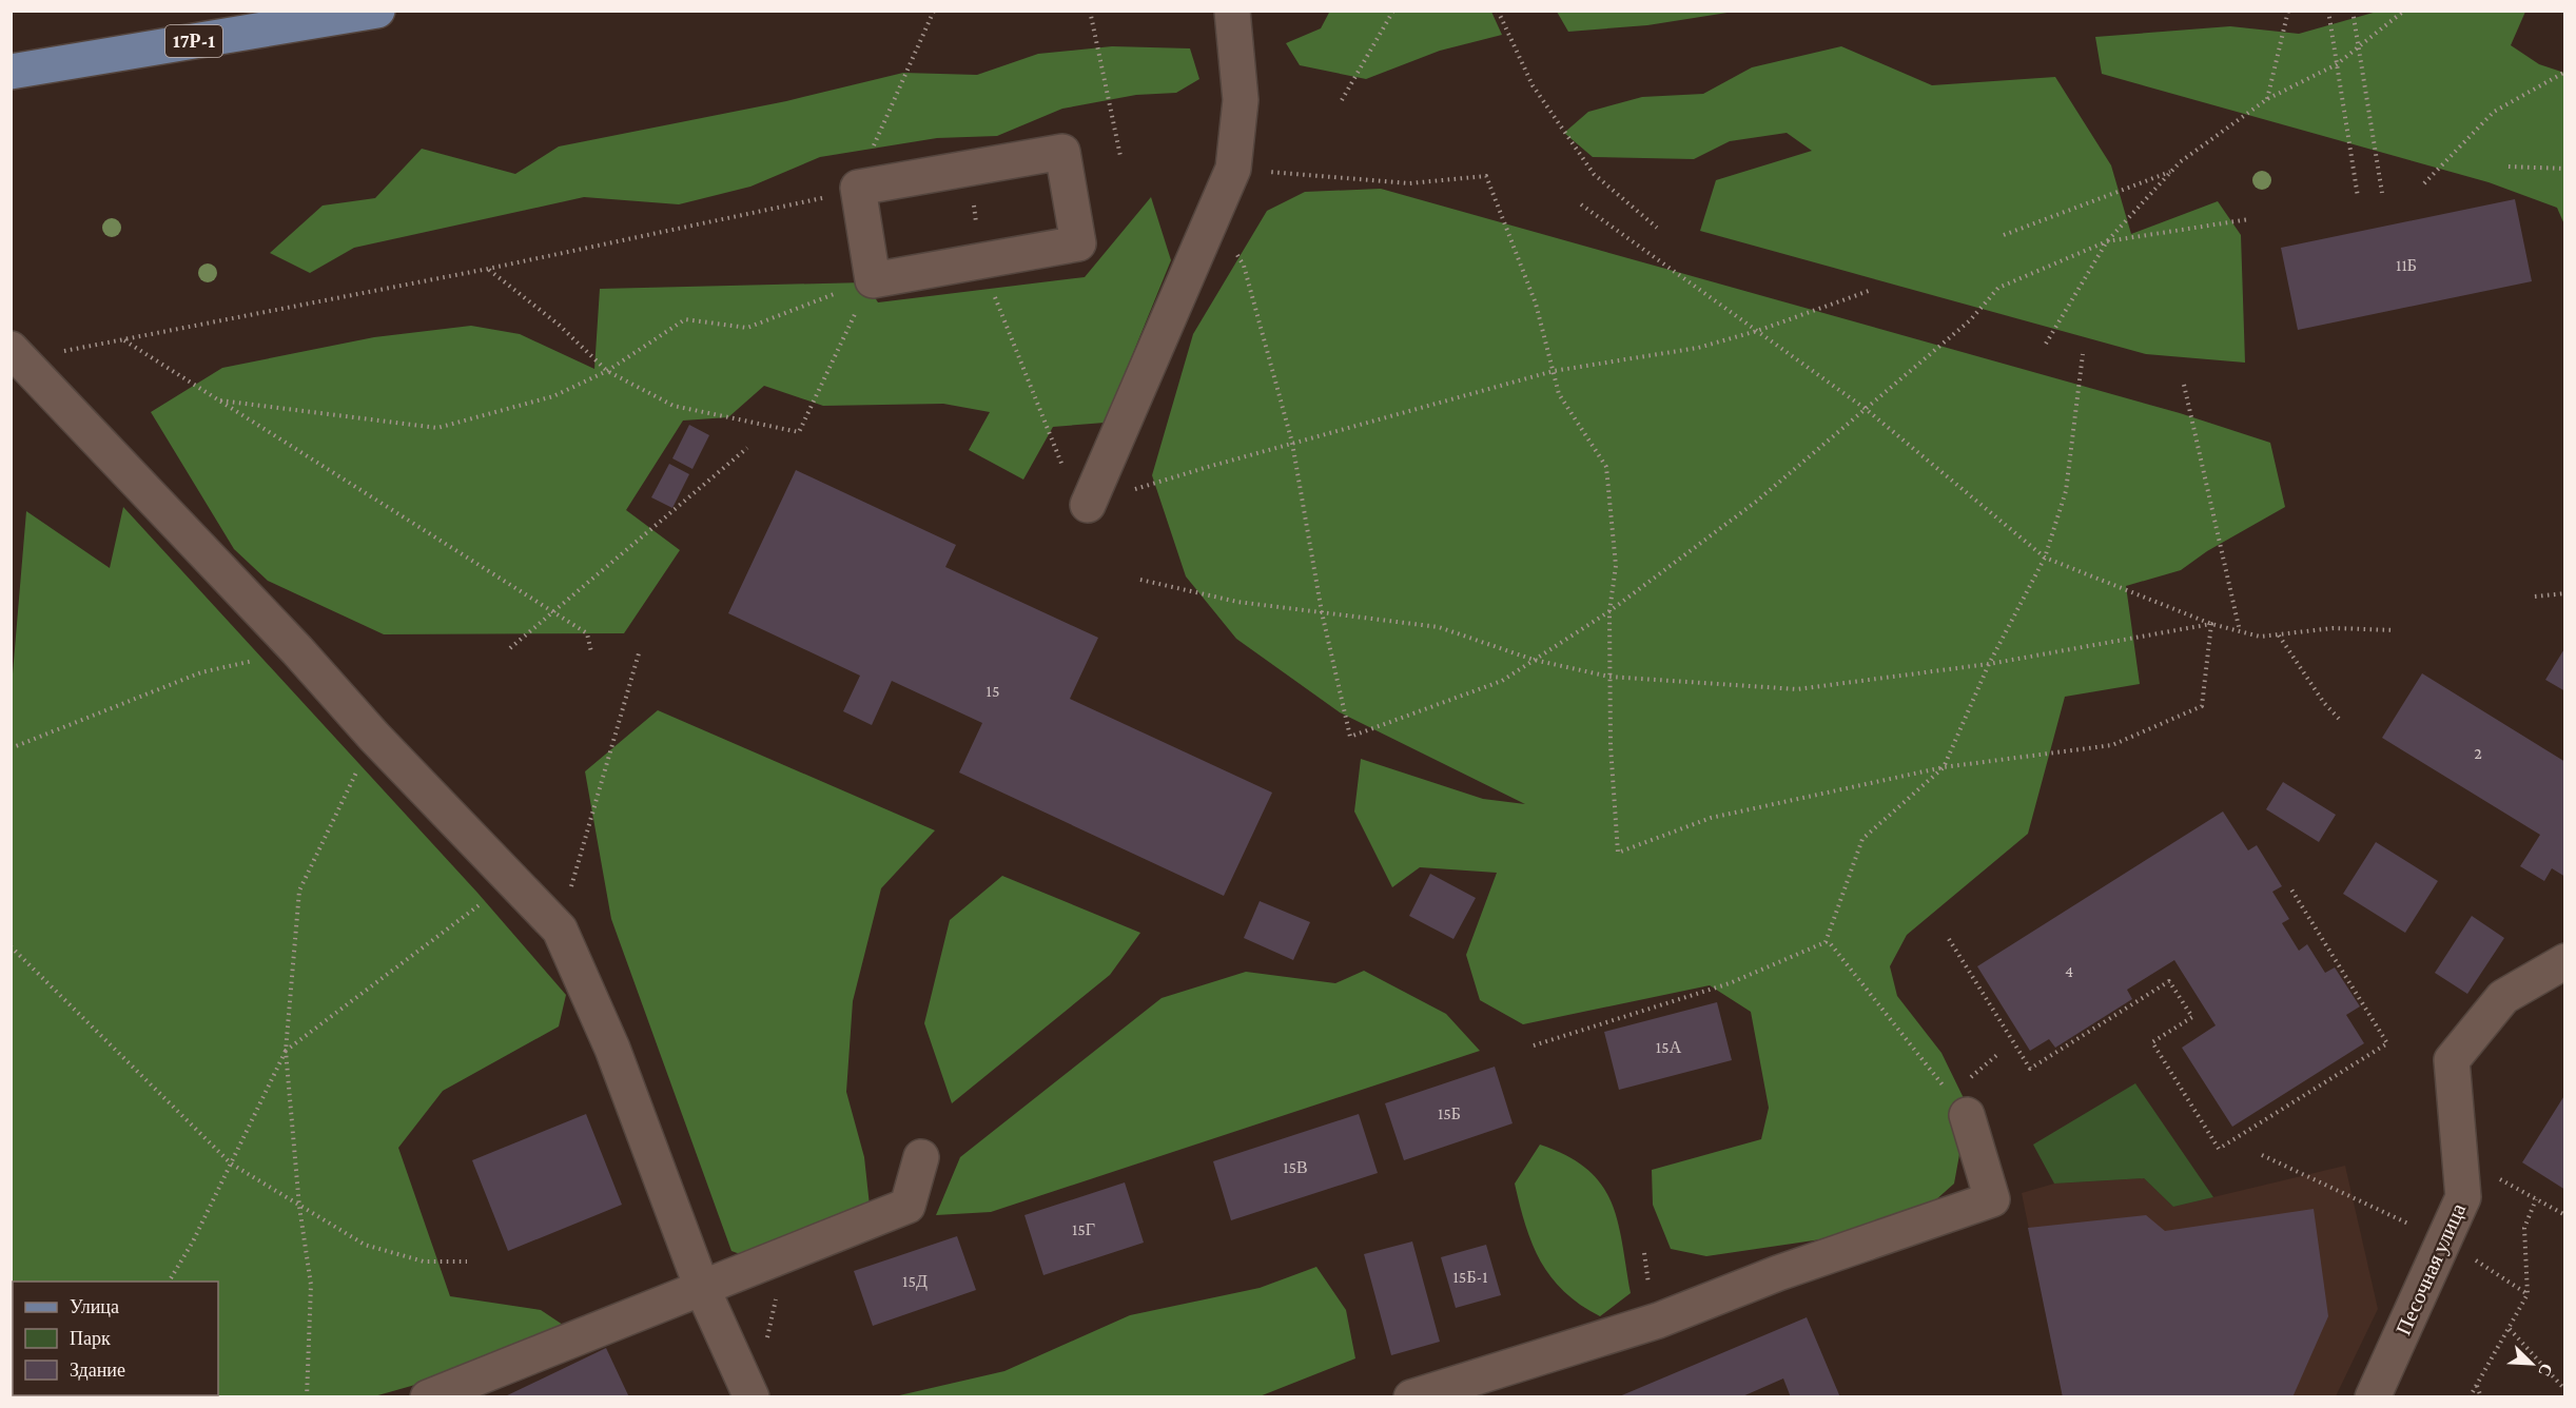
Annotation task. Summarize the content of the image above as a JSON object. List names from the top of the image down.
{
  "streets": {
    "main road": ["17Р-1"],
    "street": ["Песочная улица"]
  },
  "house_numbers": [
    "11Б",
    "15",
    "2",
    "4",
    "15А",
    "15Б",
    "15В",
    "15Г",
    "15Б-1",
    "15Д"
  ],
  "legend": ["Улица", "Парк", "Здание"],
  "north": "bottom right"
}
